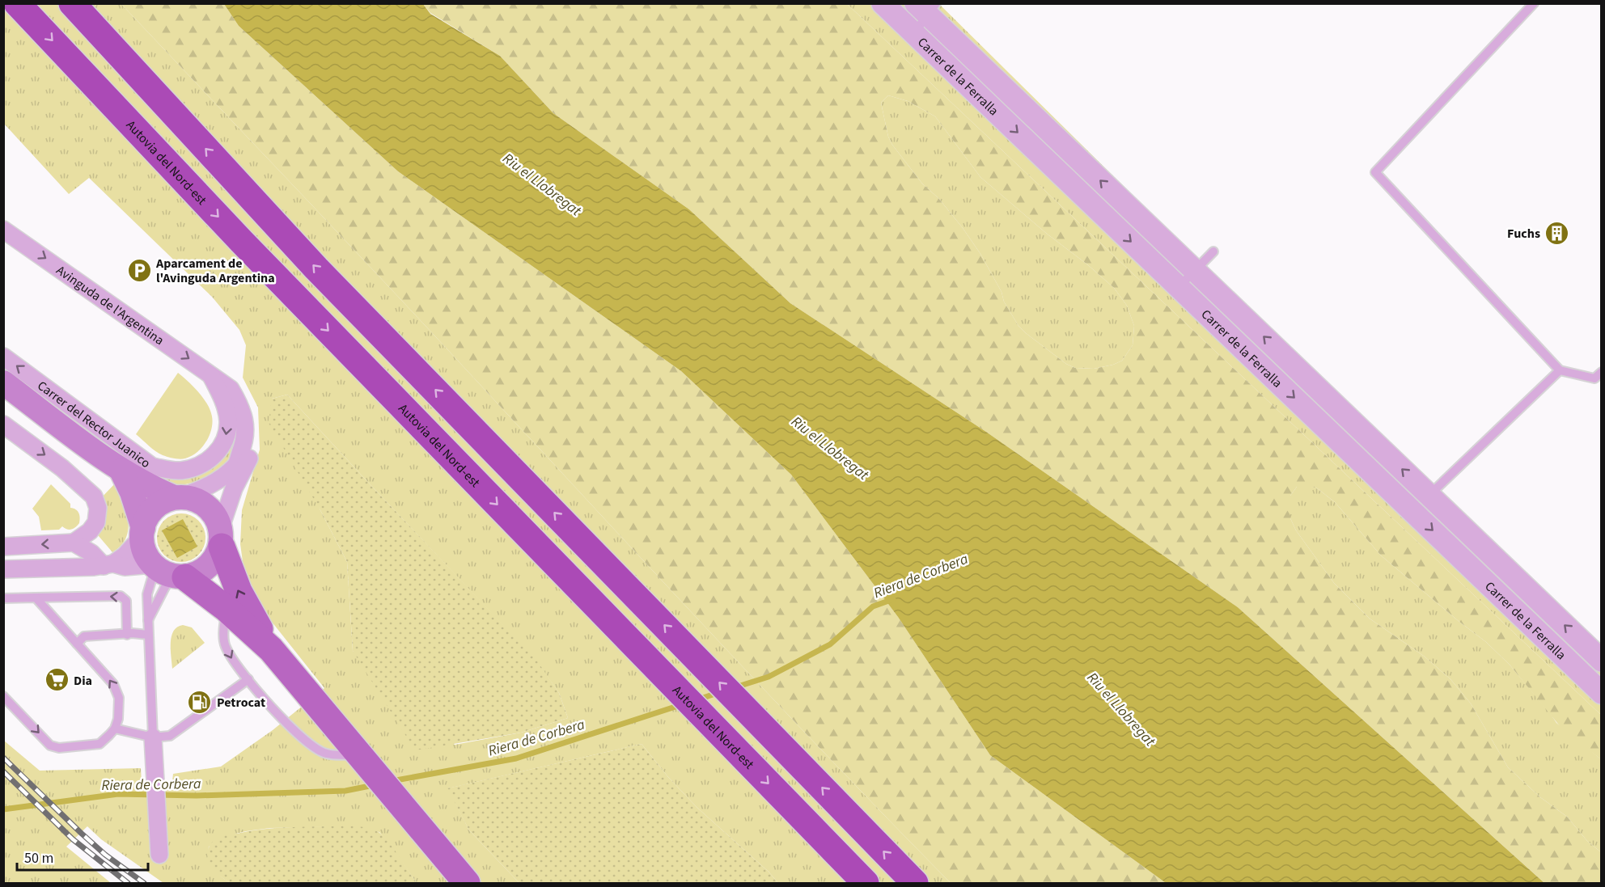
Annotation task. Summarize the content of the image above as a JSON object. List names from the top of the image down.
{
  "streets": {
    "highway": ["Autovia del Nord-est"],
    "main road": ["Carrer del Rector Juanico"],
    "street": ["Carrer de la Ferralla", "Avinguda de l'Argentina"]
  },
  "crossings": [
    ["Avinguda de l'Argentina", "Carrer del Rector Juanico"]
  ],
  "one_way": ["Avinguda de l'Argentina"],
  "water": ["Riu el Llobregat", "Riera de Corbera"],
  "places": {
    "building": ["Fuchs"],
    "parking": ["Aparcament de l'Avinguda Argentina"],
    "supermarket": ["Dia"],
    "fuel station": ["Petrocat"]
  },
  "scale_bar": "50 m"
}
